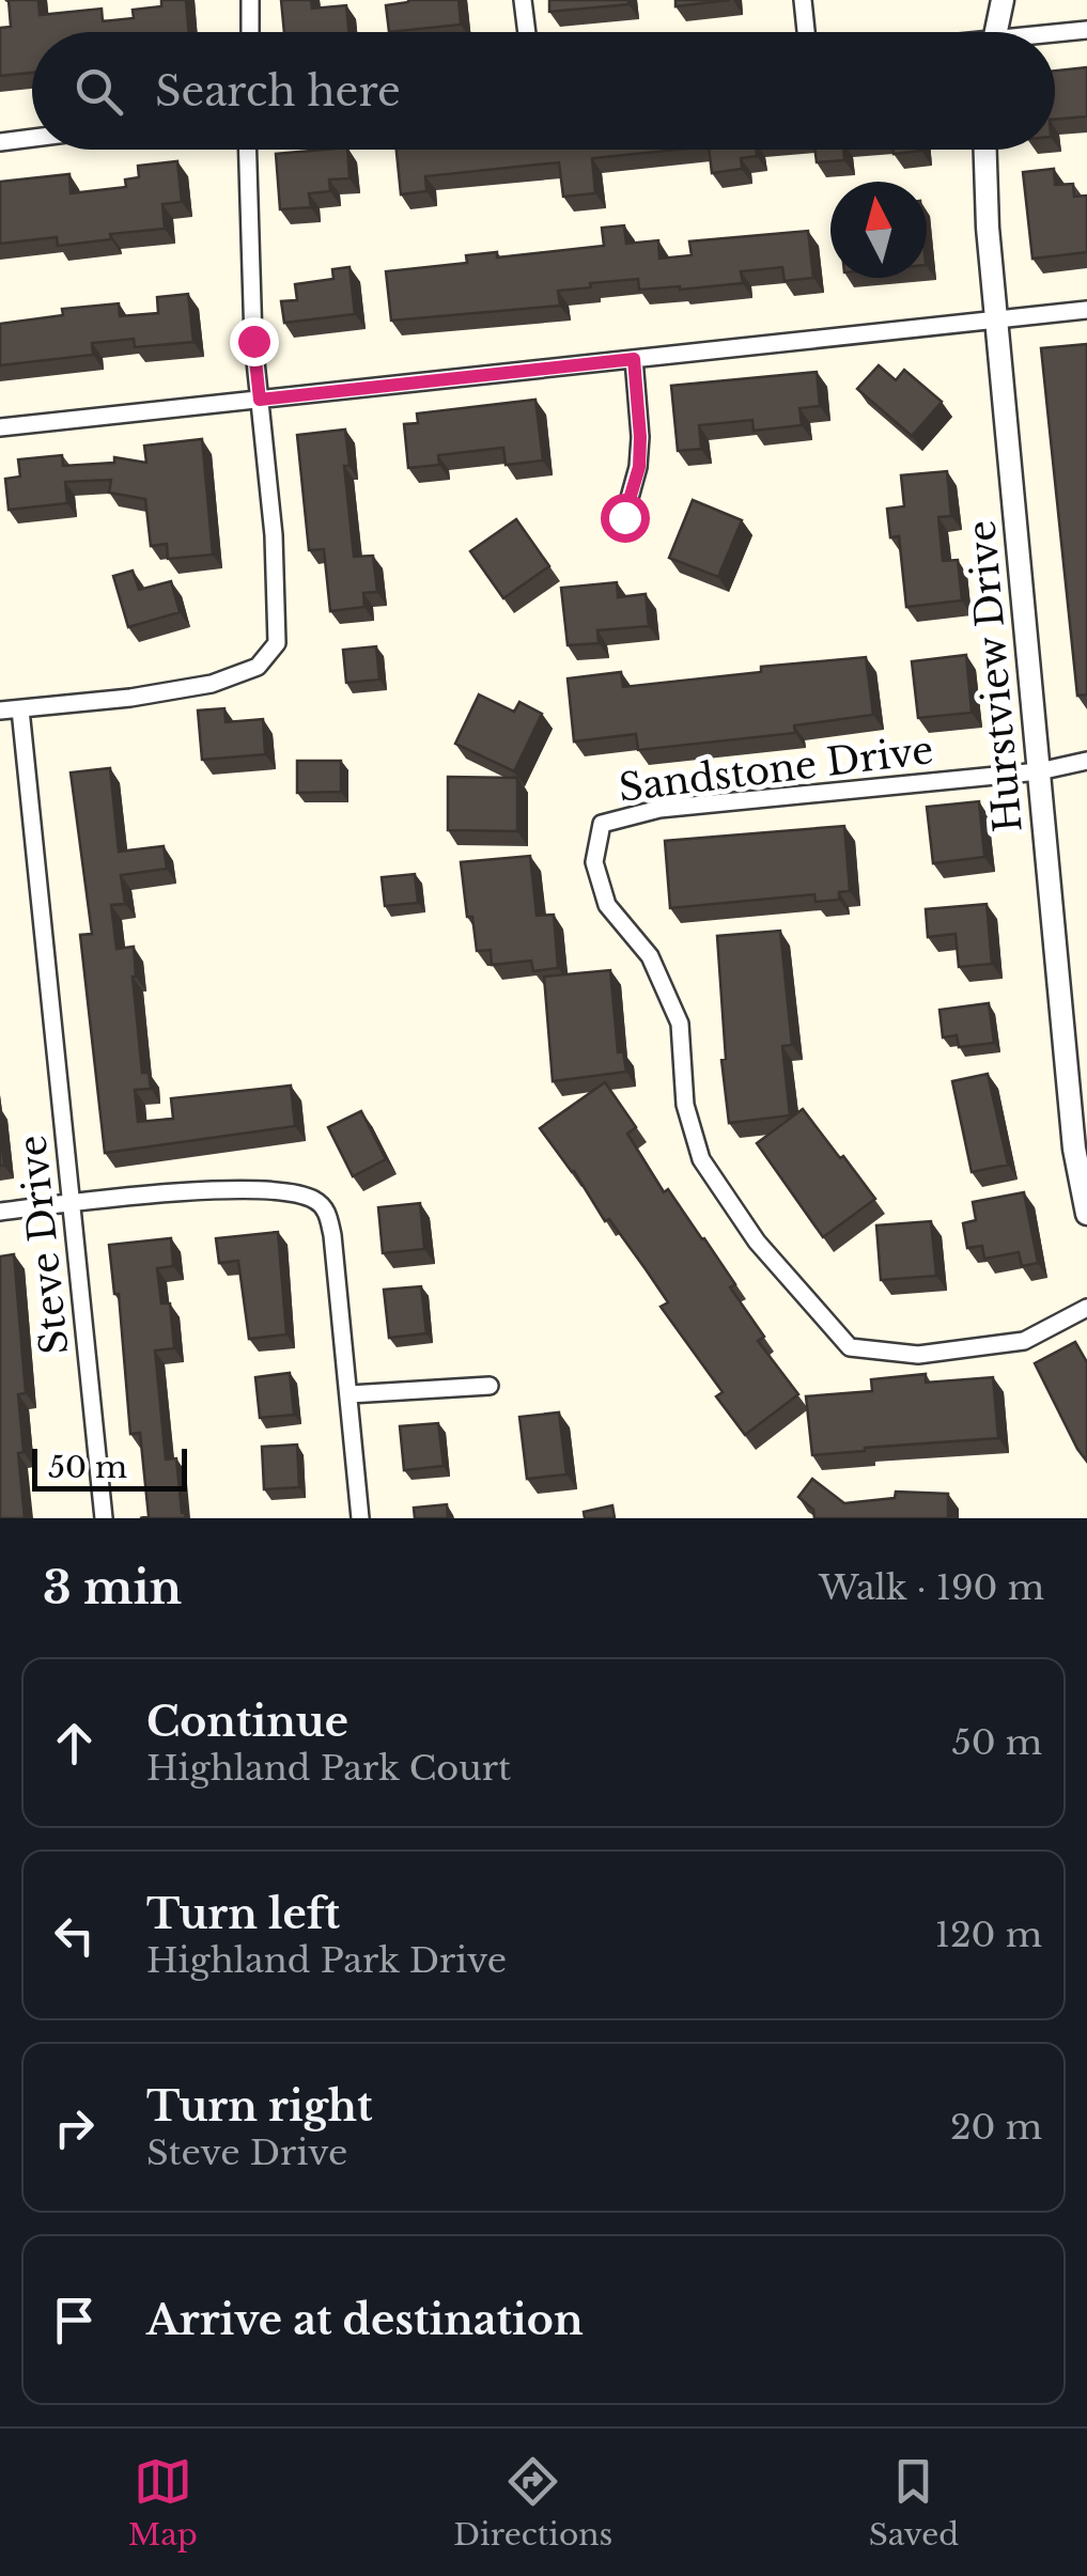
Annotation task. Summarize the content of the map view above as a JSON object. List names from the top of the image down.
{
  "streets": {
    "street": ["Hurstview Drive", "Sandstone Drive", "Steve Drive"]
  },
  "crossings": [
    ["Hurstview Drive", "Sandstone Drive"]
  ],
  "scale_bar": "50 m",
  "north": "top",
  "page": {
    "search": "Search here",
    "scale": "50 m",
    "heading": ["3 min", "Walk · 190 m"],
    "list": [
      ["Continue", "Highland Park Court", "50 m"],
      ["Turn left", "Highland Park Drive", "120 m"],
      ["Turn right", "Steve Drive", "20 m"],
      "Arrive at destination"
    ],
    "nav": ["Map", "Directions", "Saved"]
  }
}
